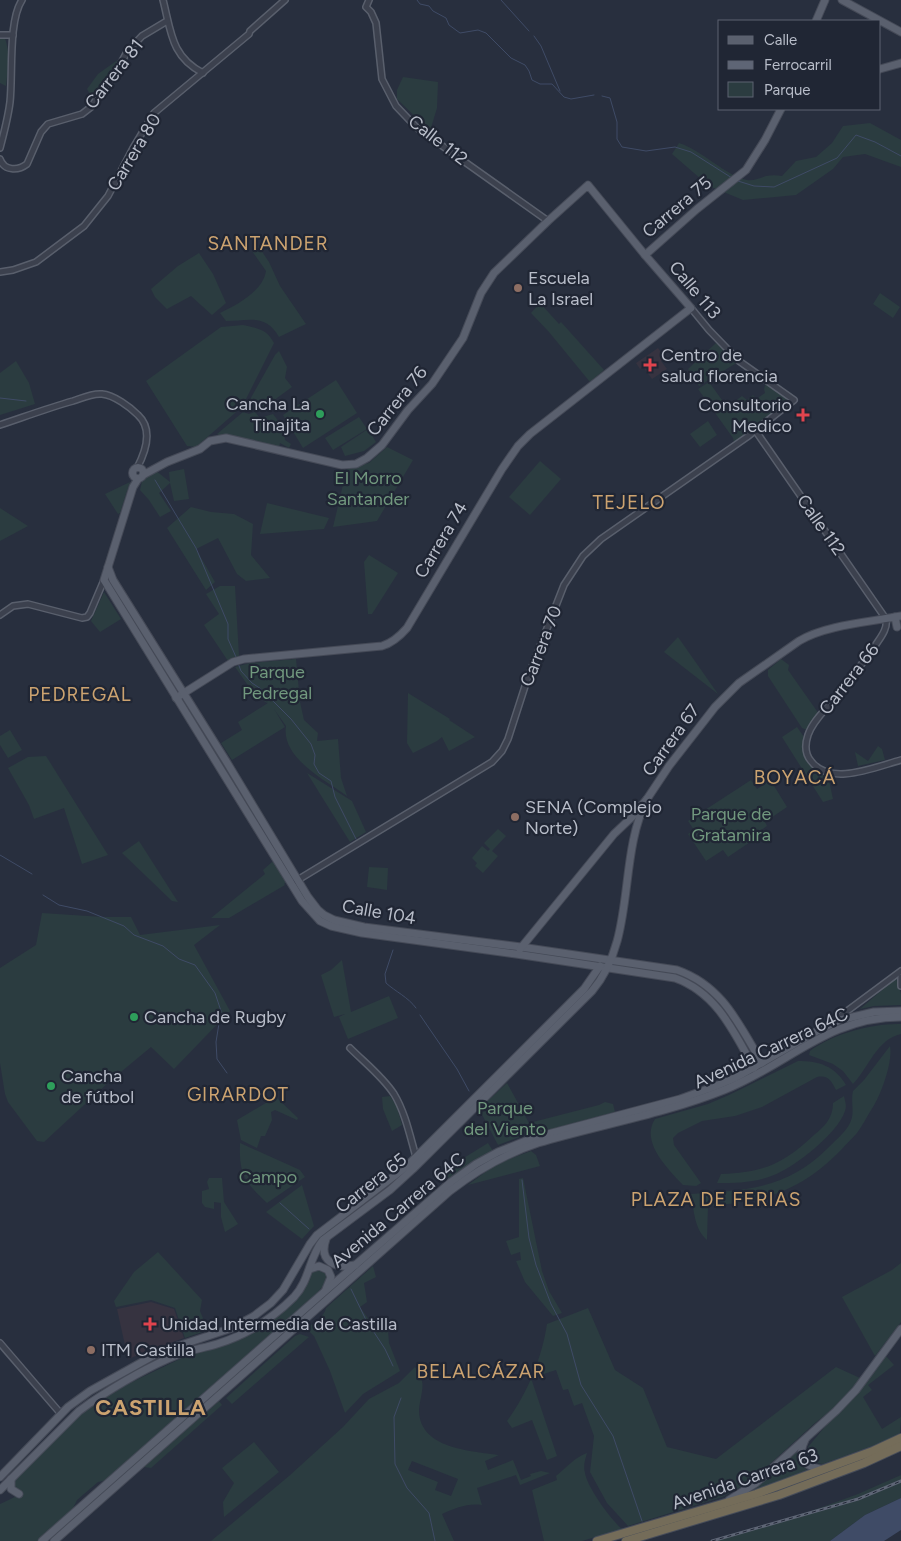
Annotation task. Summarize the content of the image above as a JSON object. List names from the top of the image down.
{
  "streets": {
    "highway": ["Avenida Carrera 63"],
    "main road": [
      "Carrera 75",
      "Calle 113",
      "Carrera 76",
      "Carrera 74",
      "Carrera 67",
      "Calle 104",
      "Avenida Carrera 64C",
      "Carrera 65"
    ],
    "street": [
      "Carrera 81",
      "Calle 112",
      "Carrera 80",
      "Carrera 70",
      "Carrera 66"
    ]
  },
  "crossings": [
    ["Calle 112", "Carrera 76"],
    ["Calle 112", "Carrera 70"],
    ["Calle 112", "Carrera 66"],
    ["Calle 112", "Carrera 67"],
    ["Carrera 75", "Calle 113"],
    ["Calle 113", "Carrera 76"],
    ["Calle 113", "Carrera 74"],
    ["Calle 113", "Carrera 70"],
    ["Carrera 74", "Calle 104"],
    ["Carrera 70", "Calle 104"],
    ["Carrera 66", "Carrera 67"],
    ["Carrera 67", "Calle 104"],
    ["Carrera 67", "Carrera 65"],
    ["Calle 104", "Avenida Carrera 64C"],
    ["Calle 104", "Carrera 65"]
  ],
  "districts": [
    "SANTANDER",
    "TEJELO",
    "PEDREGAL",
    "BOYACÁ",
    "GIRARDOT",
    "PLAZA DE FERIAS",
    "BELALCÁZAR",
    "CASTILLA"
  ],
  "parks": [
    "El Morro Santander",
    "Parque Pedregal",
    "Parque de Gratamira",
    "Parque del Viento",
    "Campo"
  ],
  "places": {
    "other": [
      "Escuela La Israel",
      "Cancha La Tinajita",
      "SENA (Complejo Norte)",
      "Cancha de Rugby",
      "Cancha de fútbol",
      "ITM Castilla"
    ],
    "health": ["Centro de salud florencia", "Consultorio Medico", "Unidad Intermedia de Castilla"]
  },
  "legend": ["Calle", "Ferrocarril", "Parque"]
}
